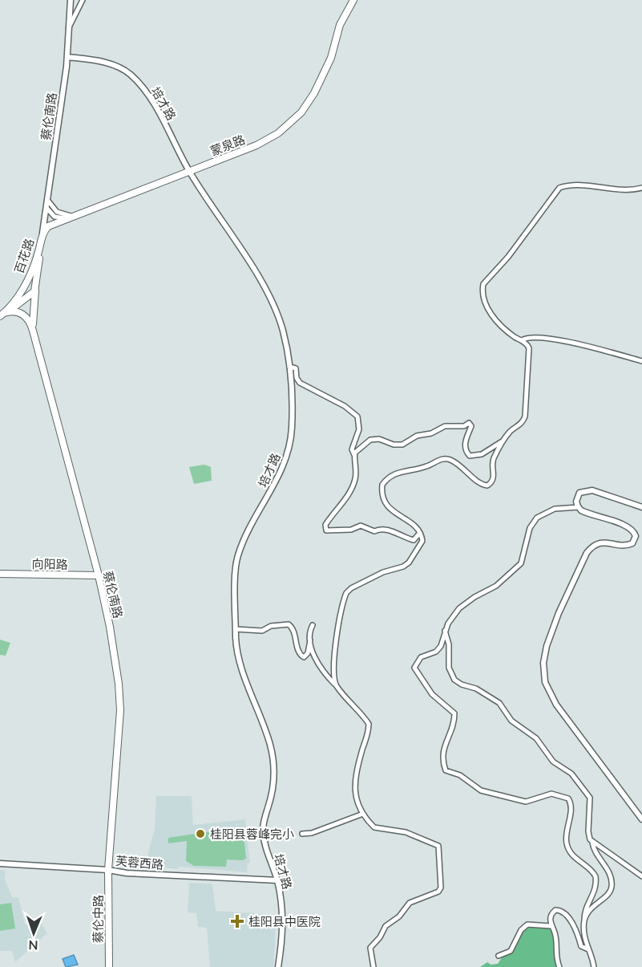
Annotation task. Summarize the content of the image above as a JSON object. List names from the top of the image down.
{
  "streets": {
    "main road": [
      "蔡伦南路",
      "蒙泉路",
      "百花路",
      "向阳路",
      "蔡伦中路"
    ],
    "street": ["培才路", "芙蓉西路"]
  },
  "crossings": [
    ["培才路", "蔡伦南路"],
    ["培才路", "蒙泉路"],
    ["培才路", "芙蓉西路"],
    ["蔡伦南路", "蒙泉路"],
    ["蔡伦南路", "百花路"],
    ["蔡伦南路", "向阳路"],
    ["蔡伦南路", "芙蓉西路"],
    ["蔡伦南路", "蔡伦中路"],
    ["蒙泉路", "百花路"],
    ["芙蓉西路", "蔡伦中路"]
  ],
  "places": {
    "other": ["桂阳县蓉峰完小"],
    "health": ["桂阳县中医院"]
  },
  "north": "bottom"
}
